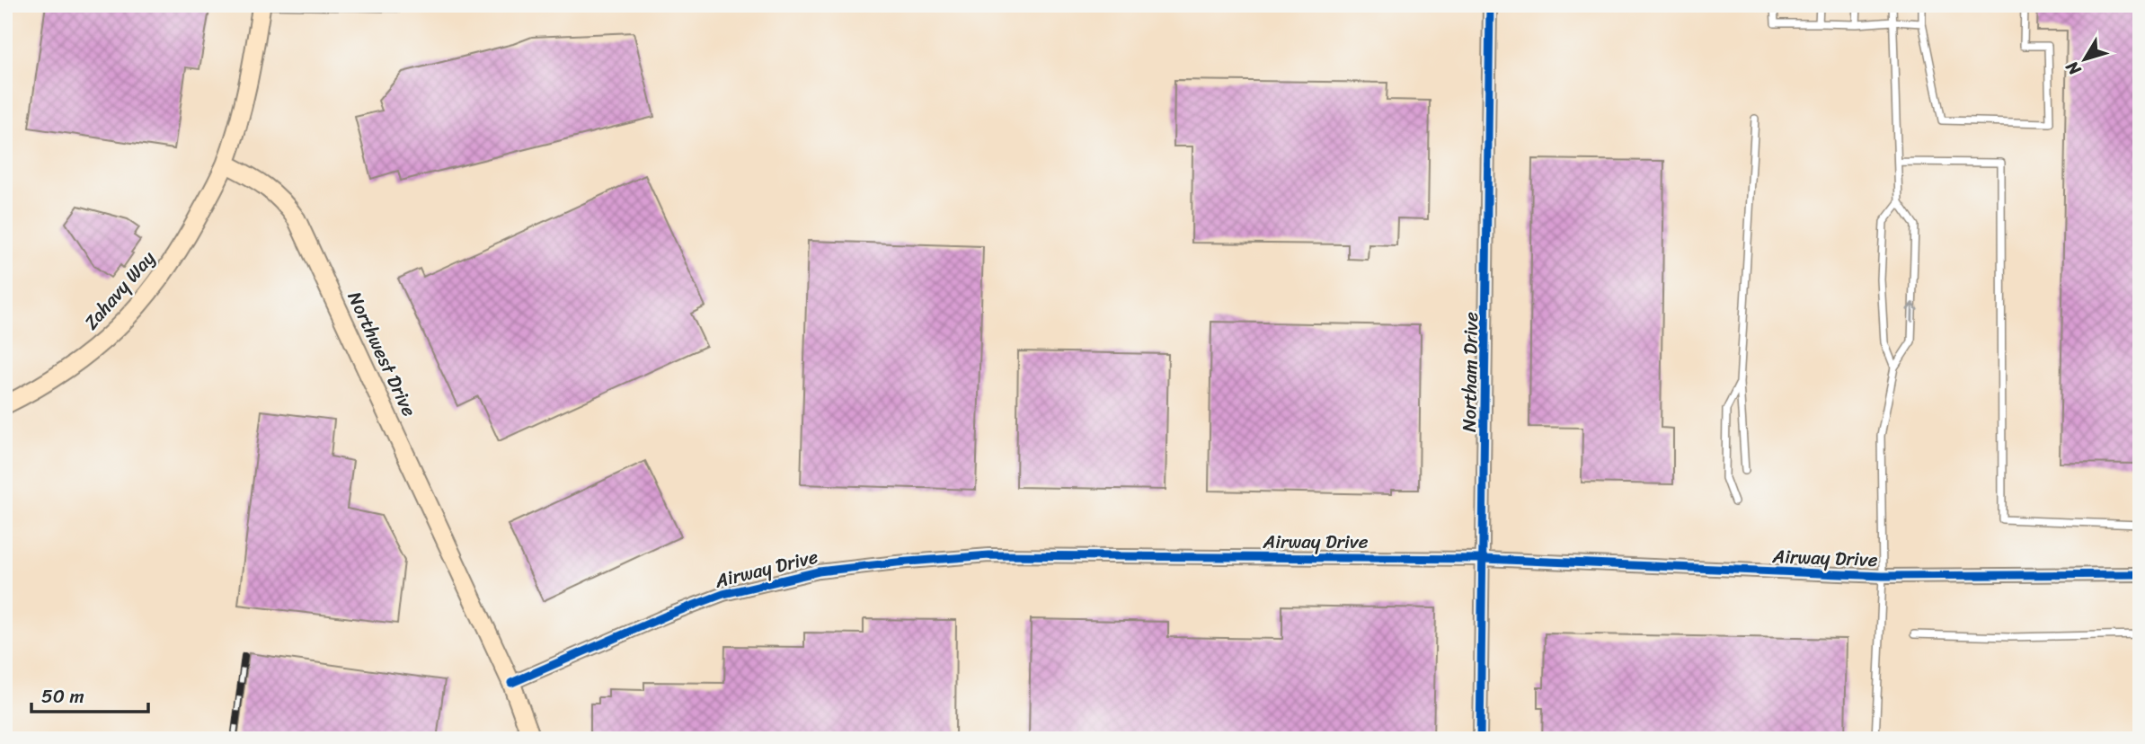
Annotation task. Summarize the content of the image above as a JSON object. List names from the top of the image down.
{
  "streets": {
    "street": [
      "Zahavy Way",
      "Northwest Drive",
      "Northam Drive",
      "Airway Drive"
    ]
  },
  "crossings": [
    ["Zahavy Way", "Northwest Drive"],
    ["Northwest Drive", "Airway Drive"],
    ["Northam Drive", "Airway Drive"]
  ],
  "scale_bar": "50 m",
  "north": "bottom left"
}
